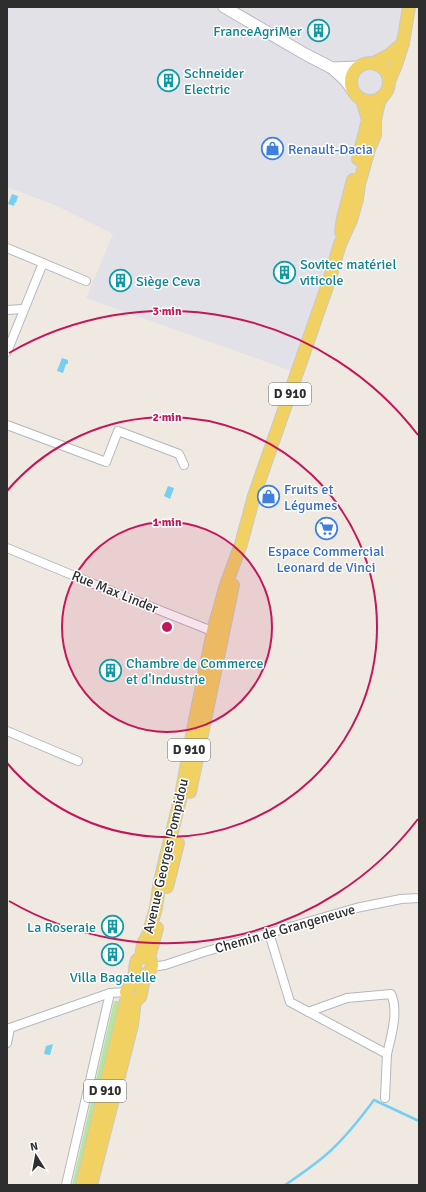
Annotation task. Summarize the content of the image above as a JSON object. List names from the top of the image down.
{
  "streets": {
    "main road": ["D 910", "Avenue Georges Pompidou"],
    "street": ["Rue Max Linder", "Chemin de Grangeneuve"]
  },
  "crossings": [
    ["Rue Max Linder", "Avenue Georges Pompidou"],
    ["Avenue Georges Pompidou", "Chemin de Grangeneuve"]
  ],
  "places": {
    "building": [
      "FranceAgriMer",
      "Schneider Electric",
      "Sovitec matériel viticole",
      "Siège Ceva",
      "Chambre de Commerce et d'Industrie",
      "La Roseraie",
      "Villa Bagatelle"
    ],
    "shop": ["Renault-Dacia", "Fruits et Légumes"],
    "supermarket": ["Espace Commercial Leonard de Vinci"]
  },
  "north": "top",
  "rings": ["3 min", "2 min", "1 min"]
}
